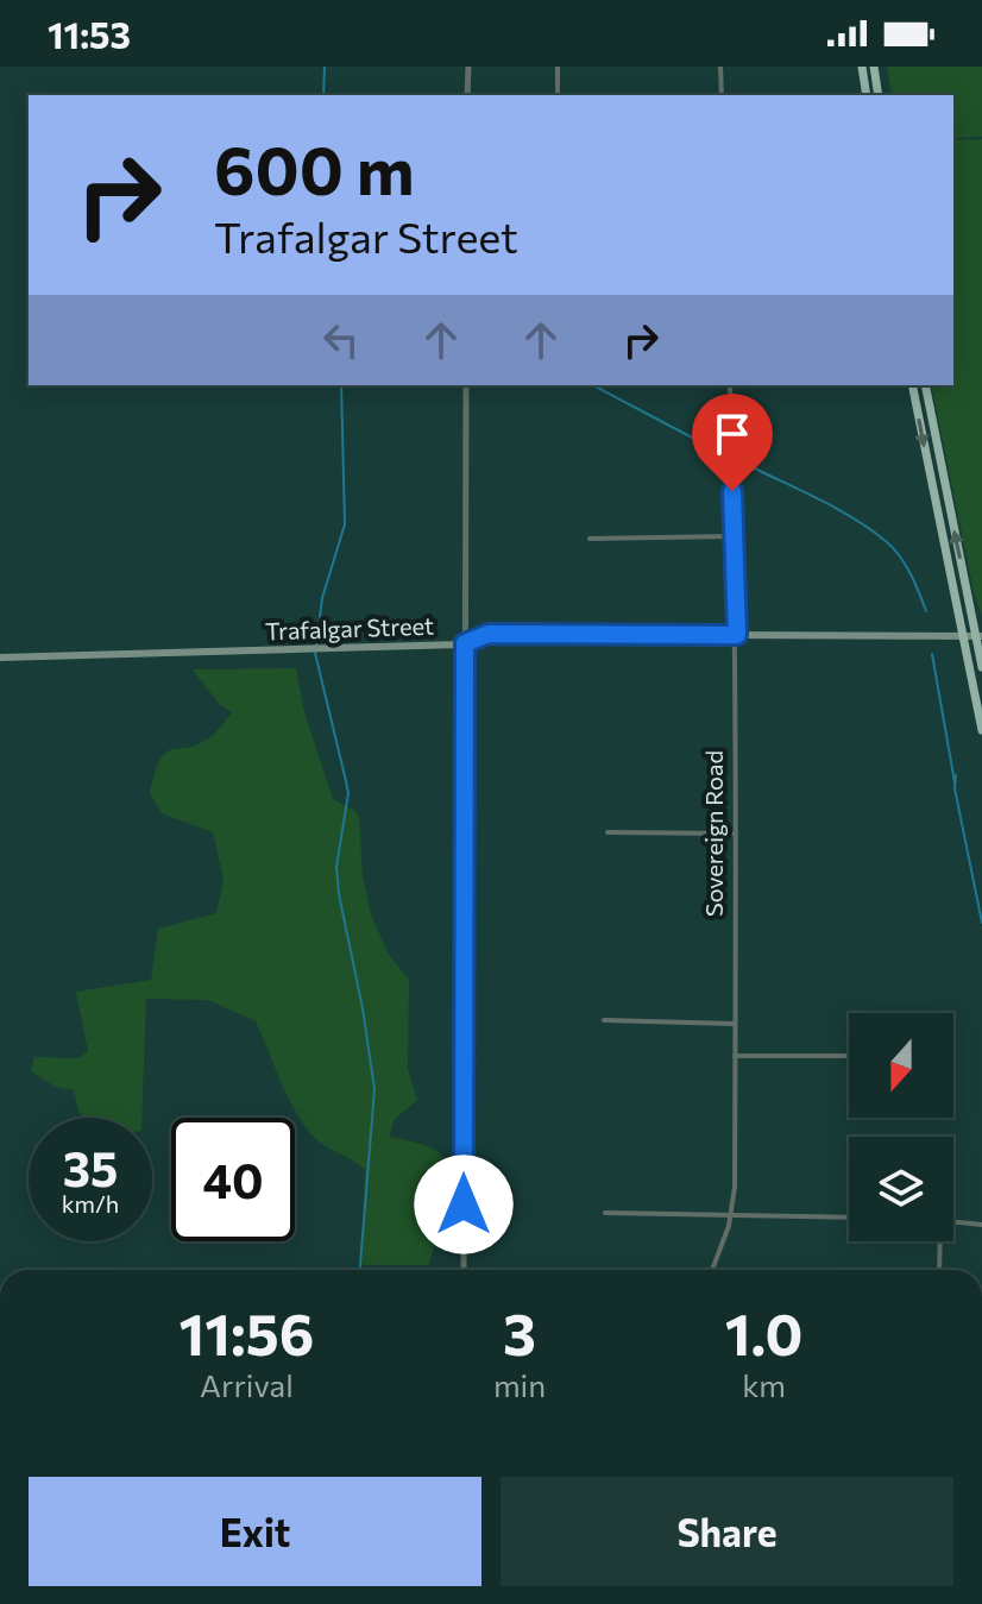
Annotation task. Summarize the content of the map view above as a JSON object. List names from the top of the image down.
{
  "streets": {
    "main road": ["Trafalgar Street"],
    "street": ["Sovereign Road"]
  },
  "crossings": [
    ["Trafalgar Street", "Sovereign Road"]
  ],
  "north": "bottom",
  "page": {
    "status": "11:53",
    "turn": ["600 m", "Trafalgar Street"],
    "speed": "35 km/h",
    "limit": "40",
    "eta": [
      "11:56",
      "Arrival",
      "3",
      "min",
      "1.0",
      "km"
    ],
    "buttons": ["Exit", "Share"]
  }
}
